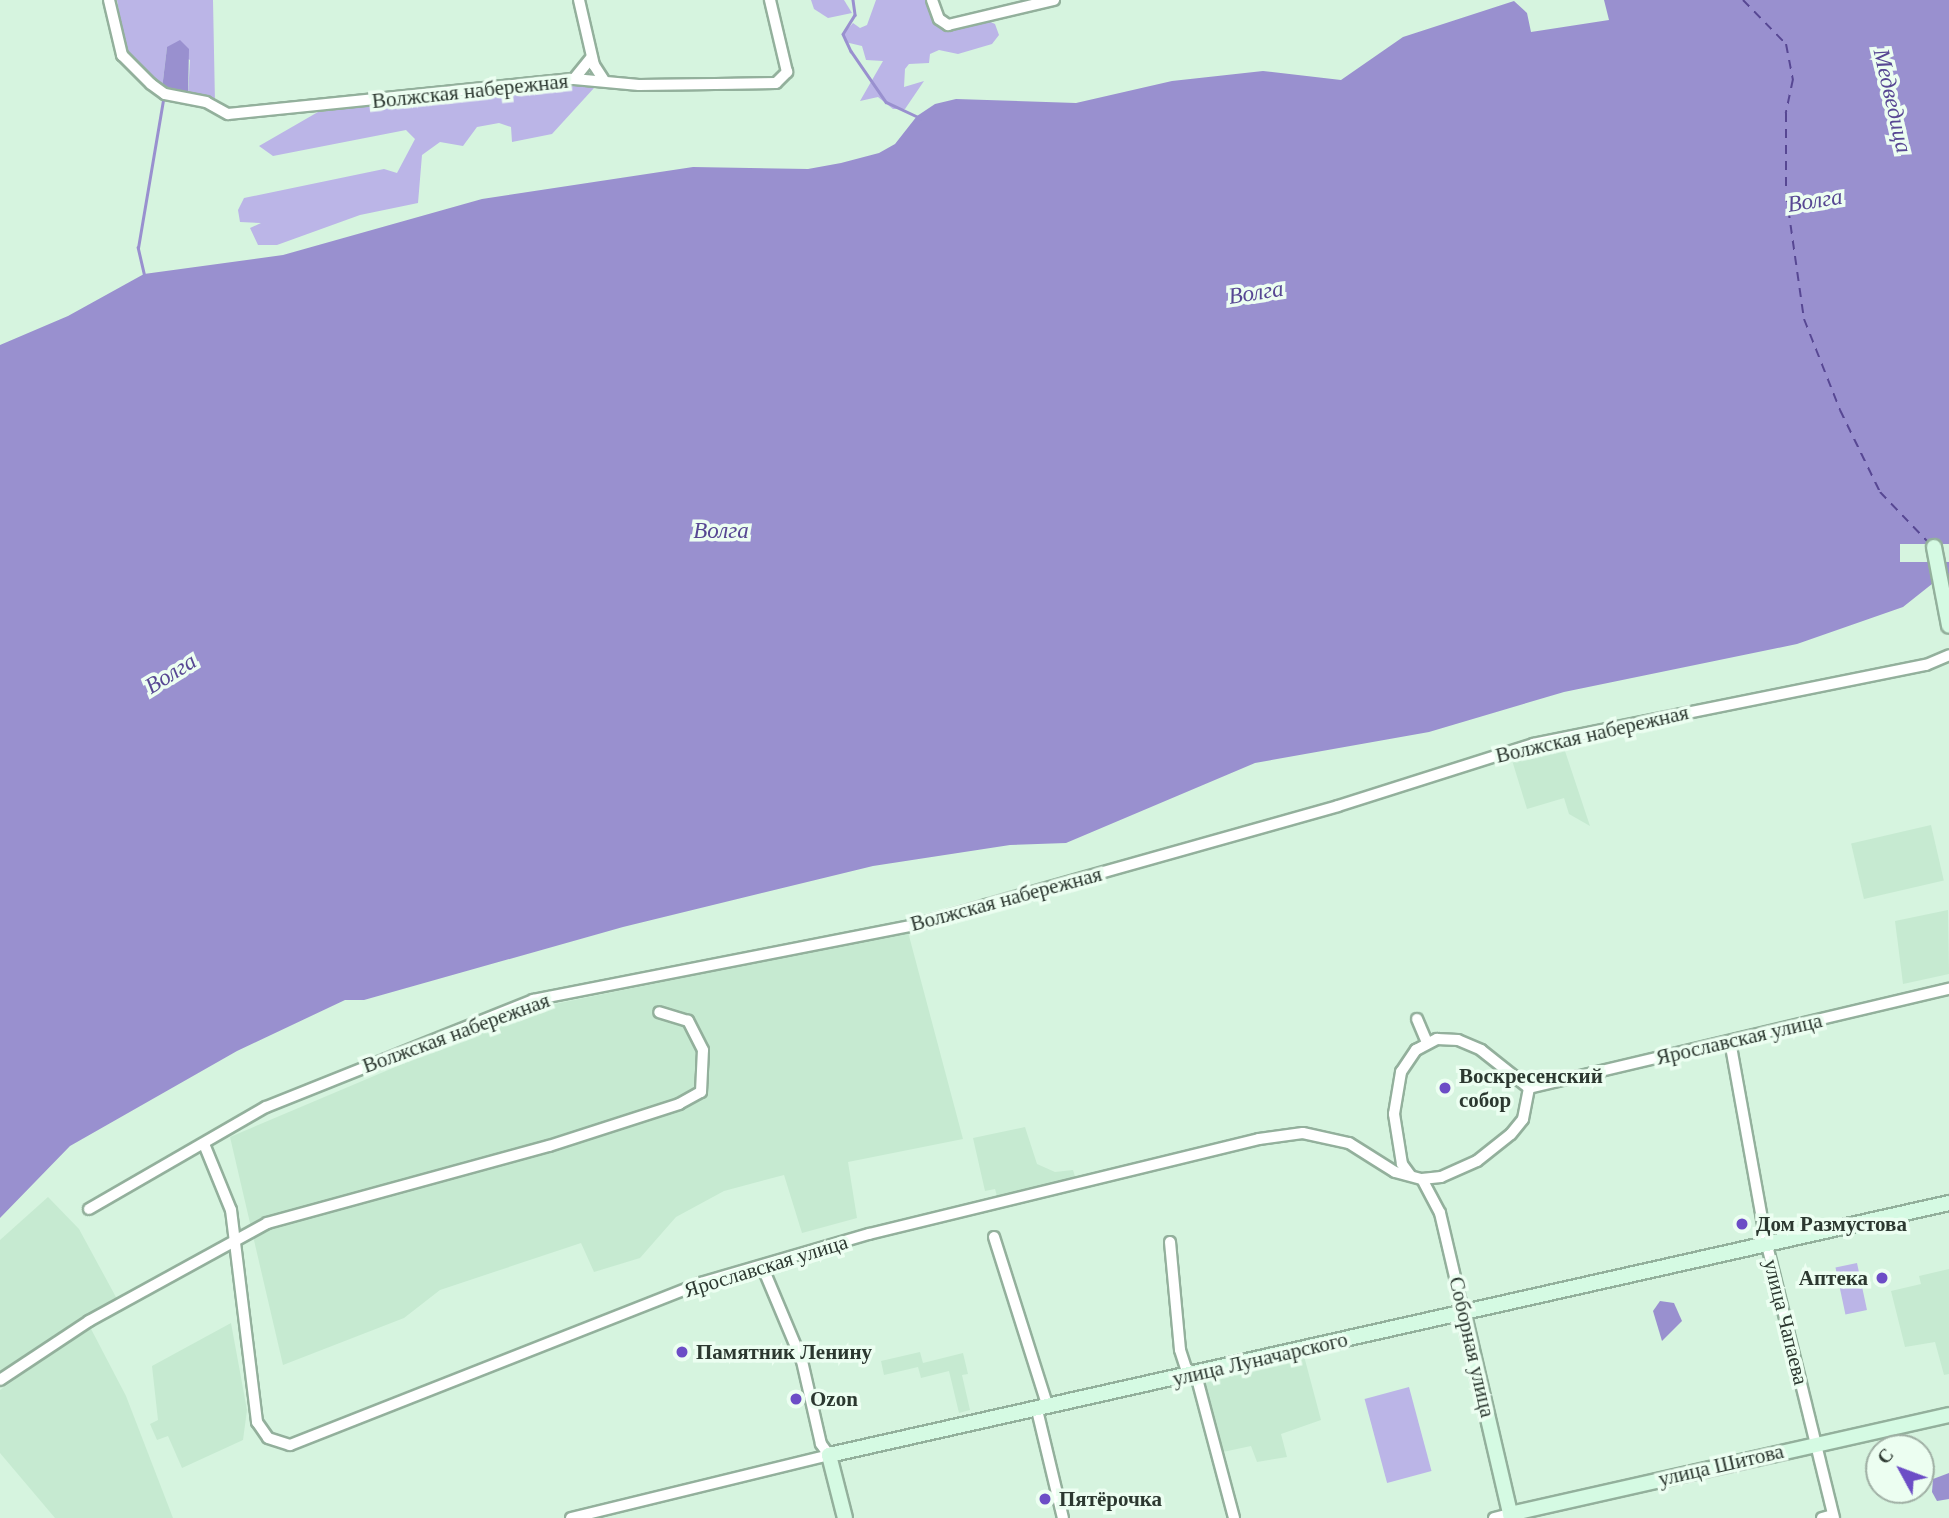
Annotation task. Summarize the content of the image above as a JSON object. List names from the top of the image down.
{
  "streets": {
    "street": [
      "Волжская набережная",
      "Ярославская улица",
      "улица Чапаева",
      "Соборная улица",
      "улица Луначарского",
      "улица Шитова"
    ]
  },
  "crossings": [
    ["Волжская набережная", "Ярославская улица"],
    ["Ярославская улица", "улица Чапаева"],
    ["Ярославская улица", "Соборная улица"],
    ["улица Чапаева", "улица Луначарского"],
    ["улица Чапаева", "улица Шитова"],
    ["Соборная улица", "улица Луначарского"],
    ["Соборная улица", "улица Шитова"]
  ],
  "water": ["Медведица", "Волга"],
  "places": [
    "Воскресенский собор",
    "Дом Размустова",
    "Аптека",
    "Памятник Ленину",
    "Ozon",
    "Пятёрочка"
  ],
  "north": "top left"
}
